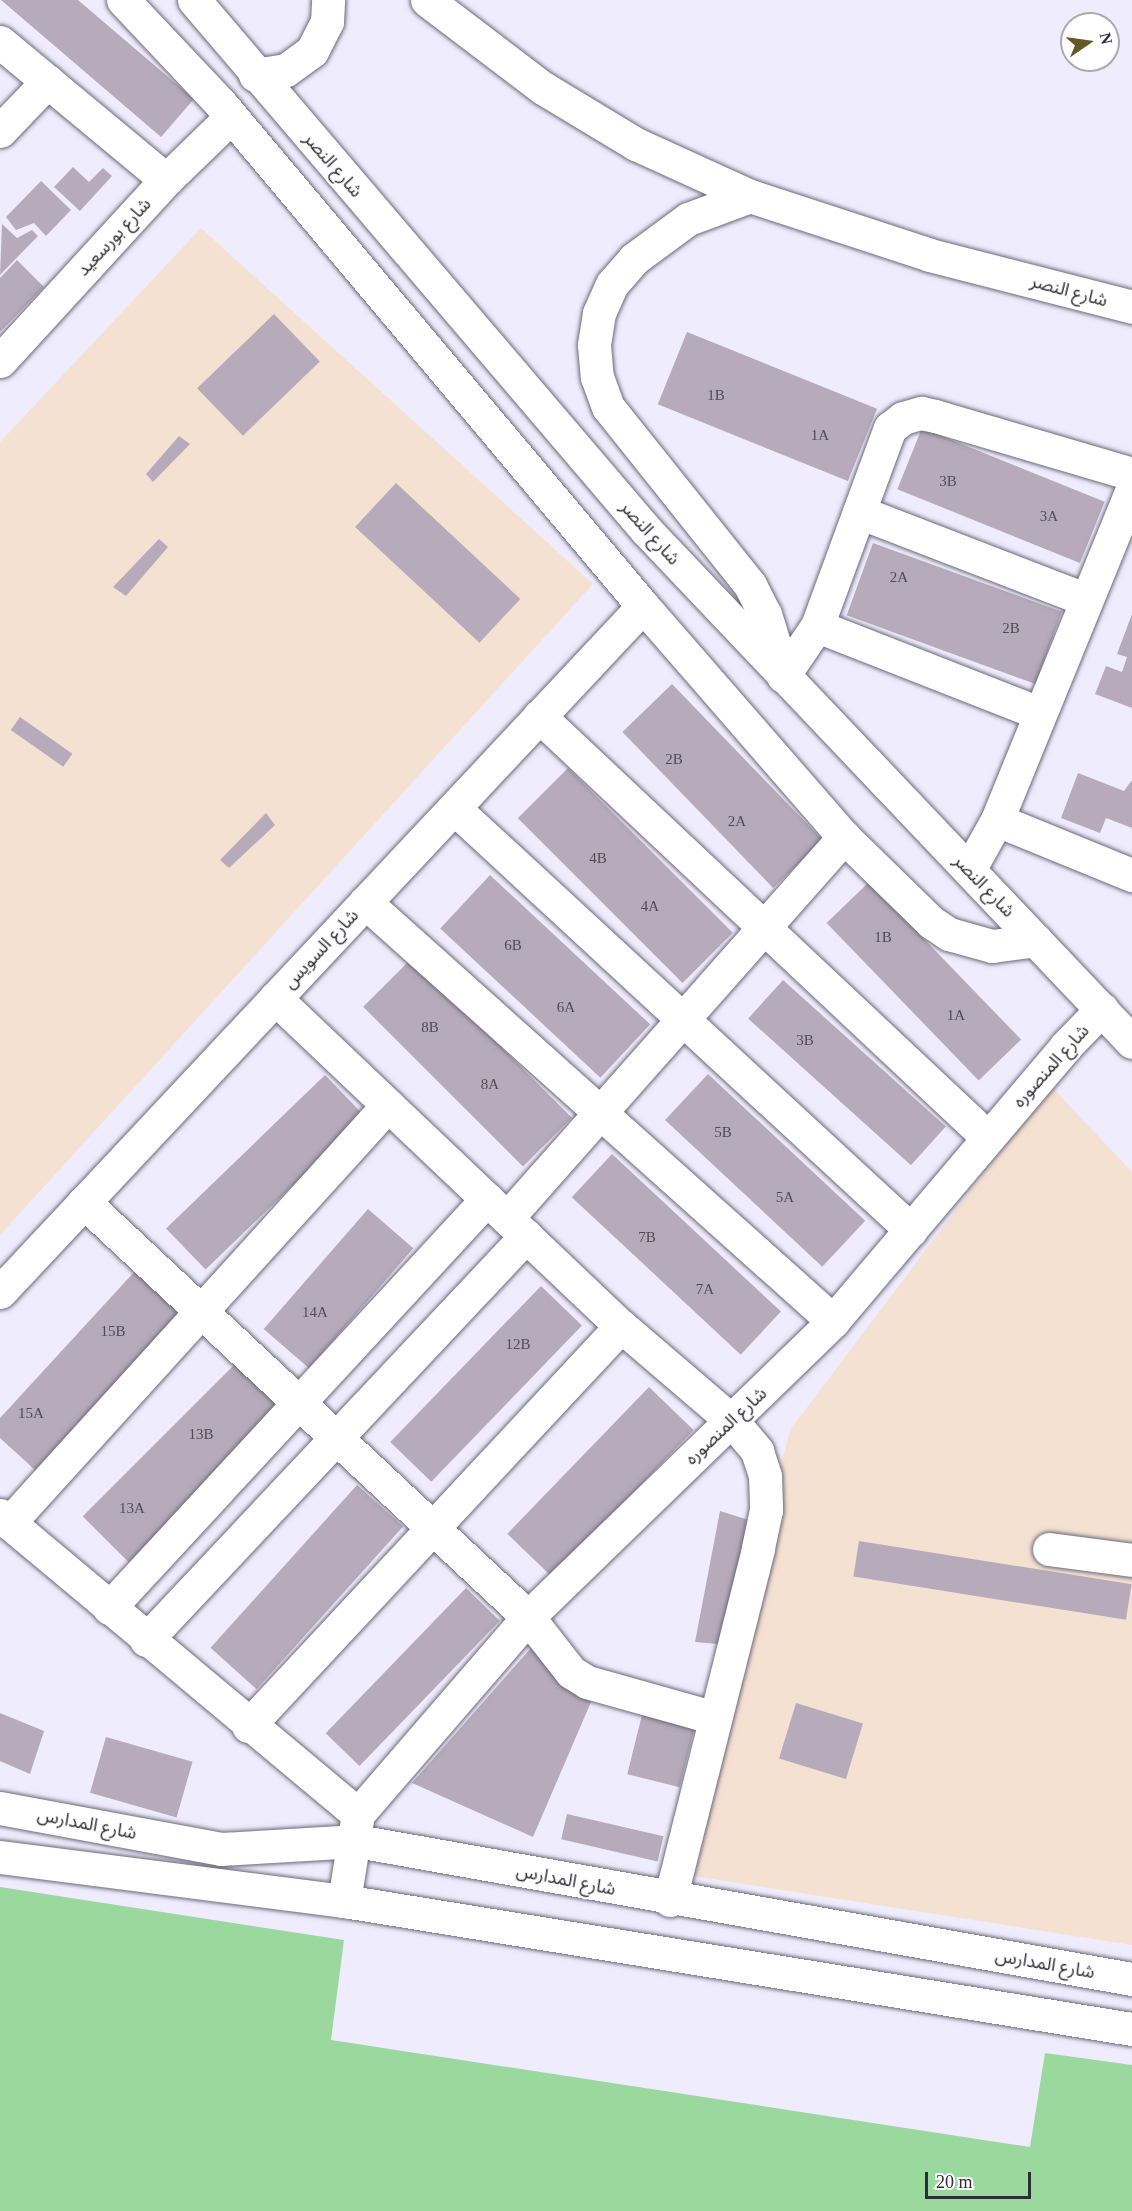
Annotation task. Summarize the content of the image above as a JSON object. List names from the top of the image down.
{
  "streets": {
    "street": [
      "شارع النصر",
      "شارع بورسعيد",
      "شارع السويس",
      "شارع المنصوره",
      "شارع المدارس"
    ]
  },
  "crossings": [
    ["شارع النصر", "شارع المنصوره"],
    ["شارع المنصوره", "شارع المدارس"]
  ],
  "house_numbers": [
    "1B",
    "1A",
    "3B",
    "3A",
    "2A",
    "2B",
    "2B",
    "2A",
    "4B",
    "4A",
    "1B",
    "6B",
    "6A",
    "1A",
    "8B",
    "3B",
    "8A",
    "5B",
    "5A",
    "7B",
    "7A",
    "14A",
    "15B",
    "12B",
    "15A",
    "13B",
    "13A"
  ],
  "scale_bar": "20 m",
  "north": "right"
}
